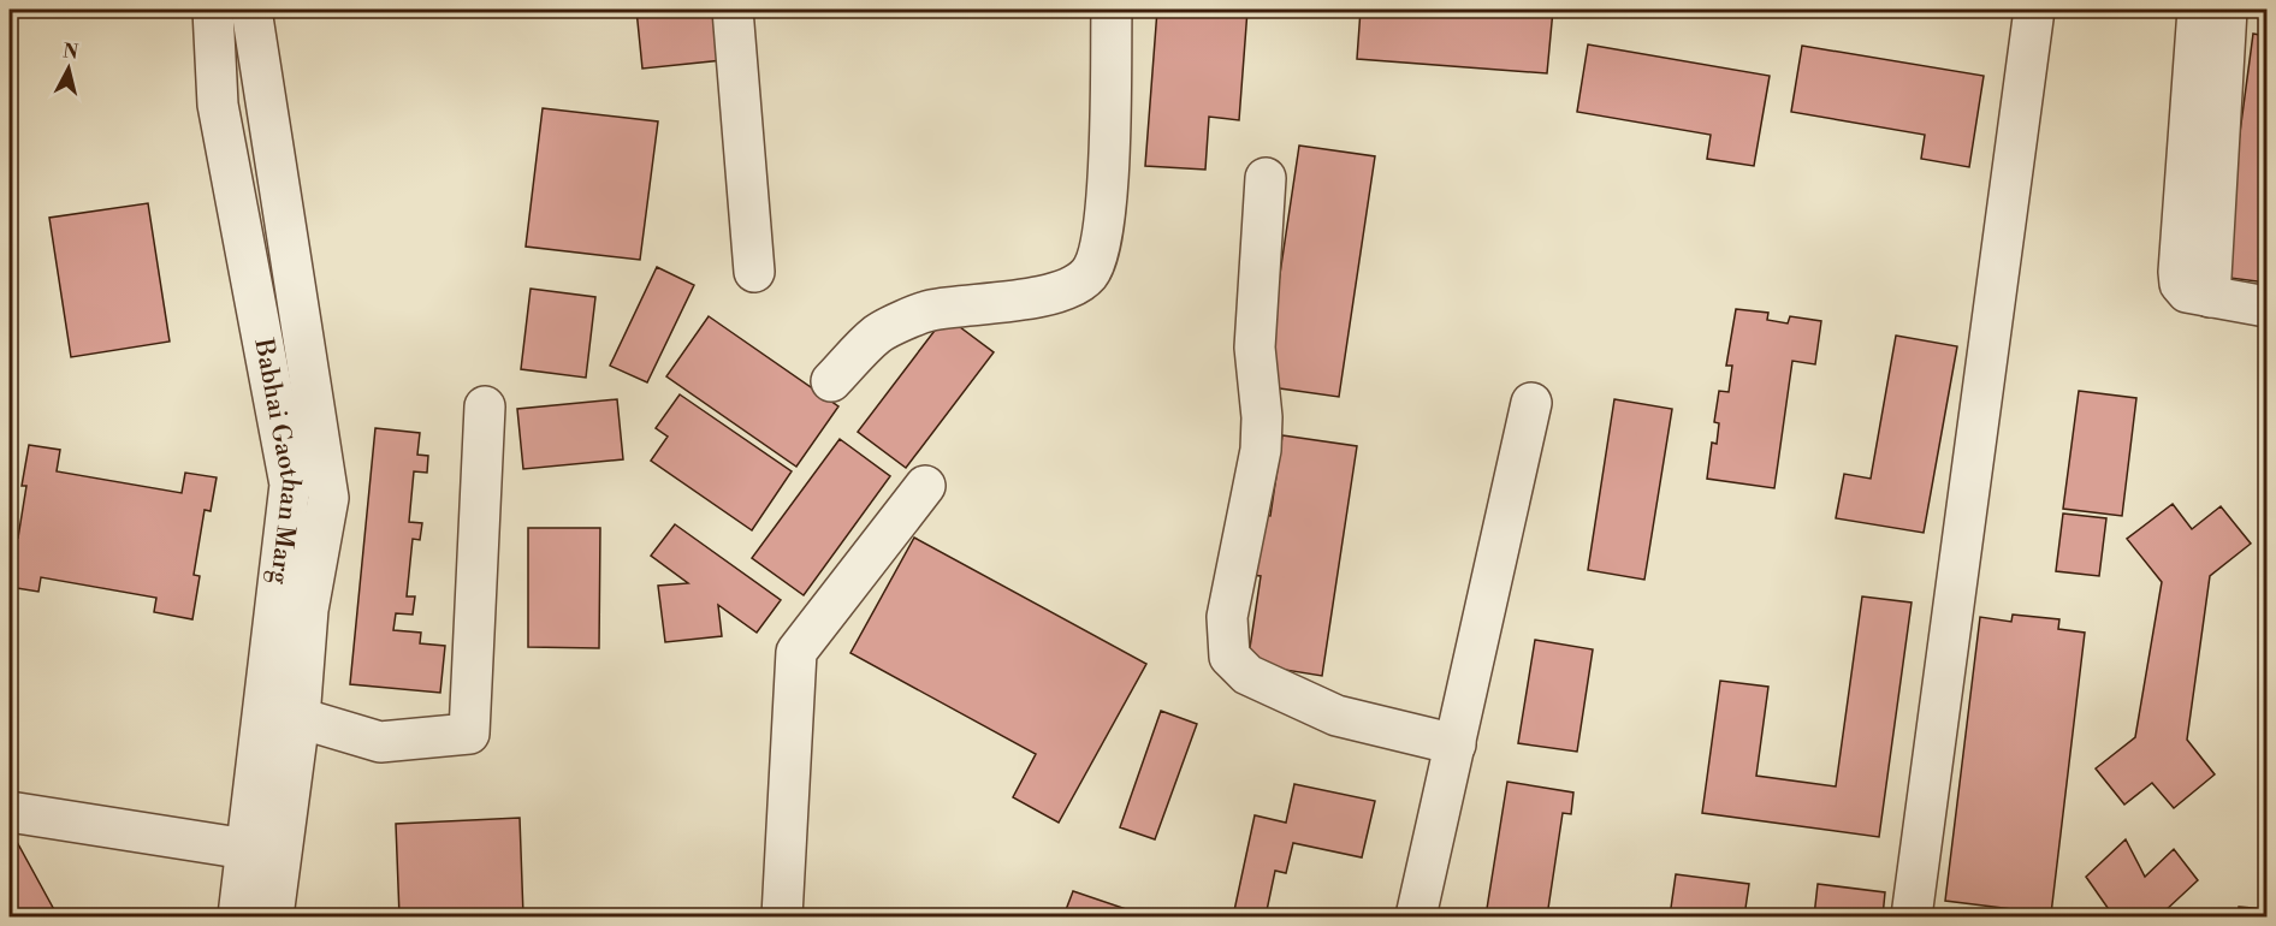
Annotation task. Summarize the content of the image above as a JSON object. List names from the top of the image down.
{
  "streets": {
    "street": ["Babhai Gaothan Marg"]
  },
  "north": "top"
}
